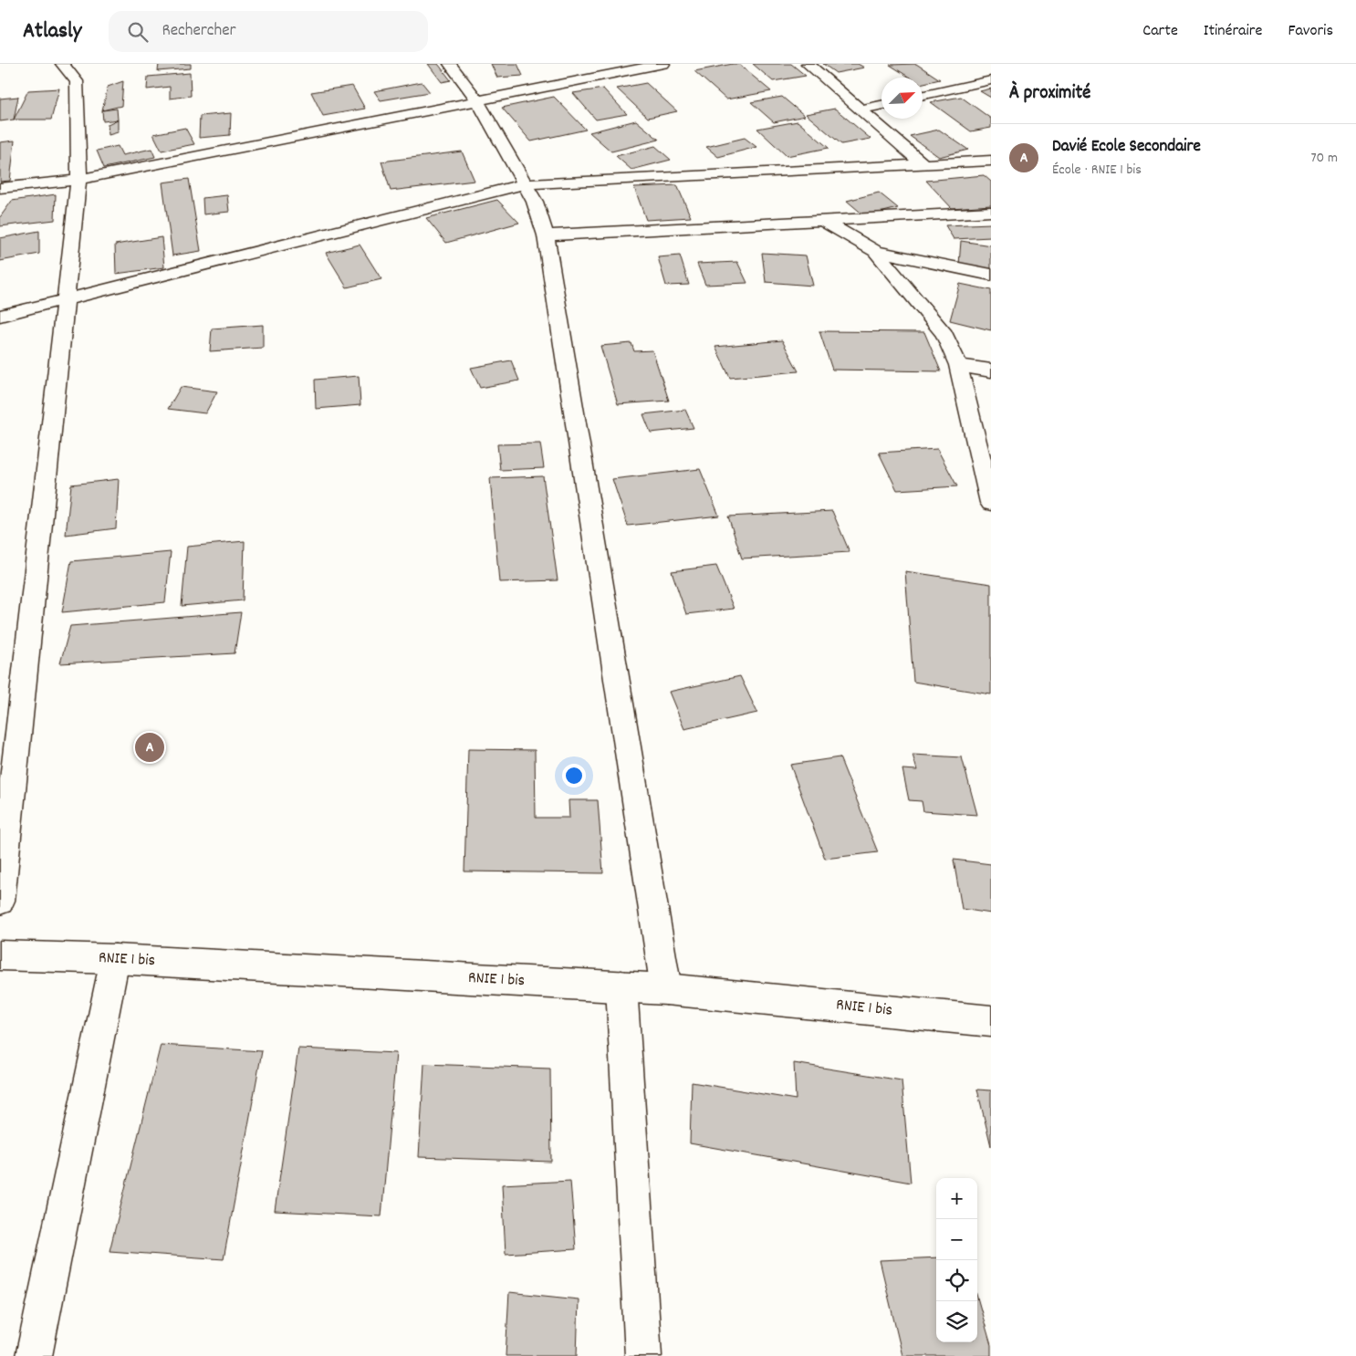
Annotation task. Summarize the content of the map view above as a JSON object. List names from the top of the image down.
{
  "streets": {
    "street": ["RNIE 1 bis"]
  },
  "north": "top right",
  "page": {
    "header": "Atlasly",
    "search": "Rechercher",
    "nav": ["Carte", "Itinéraire", "Favoris"],
    "heading": "À proximité",
    "list": [
      {
        "mark": "A",
        "name": "Davié Ecole Secondaire",
        "note": "École · RNIE 1 bis",
        "value": "70 m"
      }
    ],
    "pins": "A",
    "map_buttons": ["+", "−"]
  }
}
